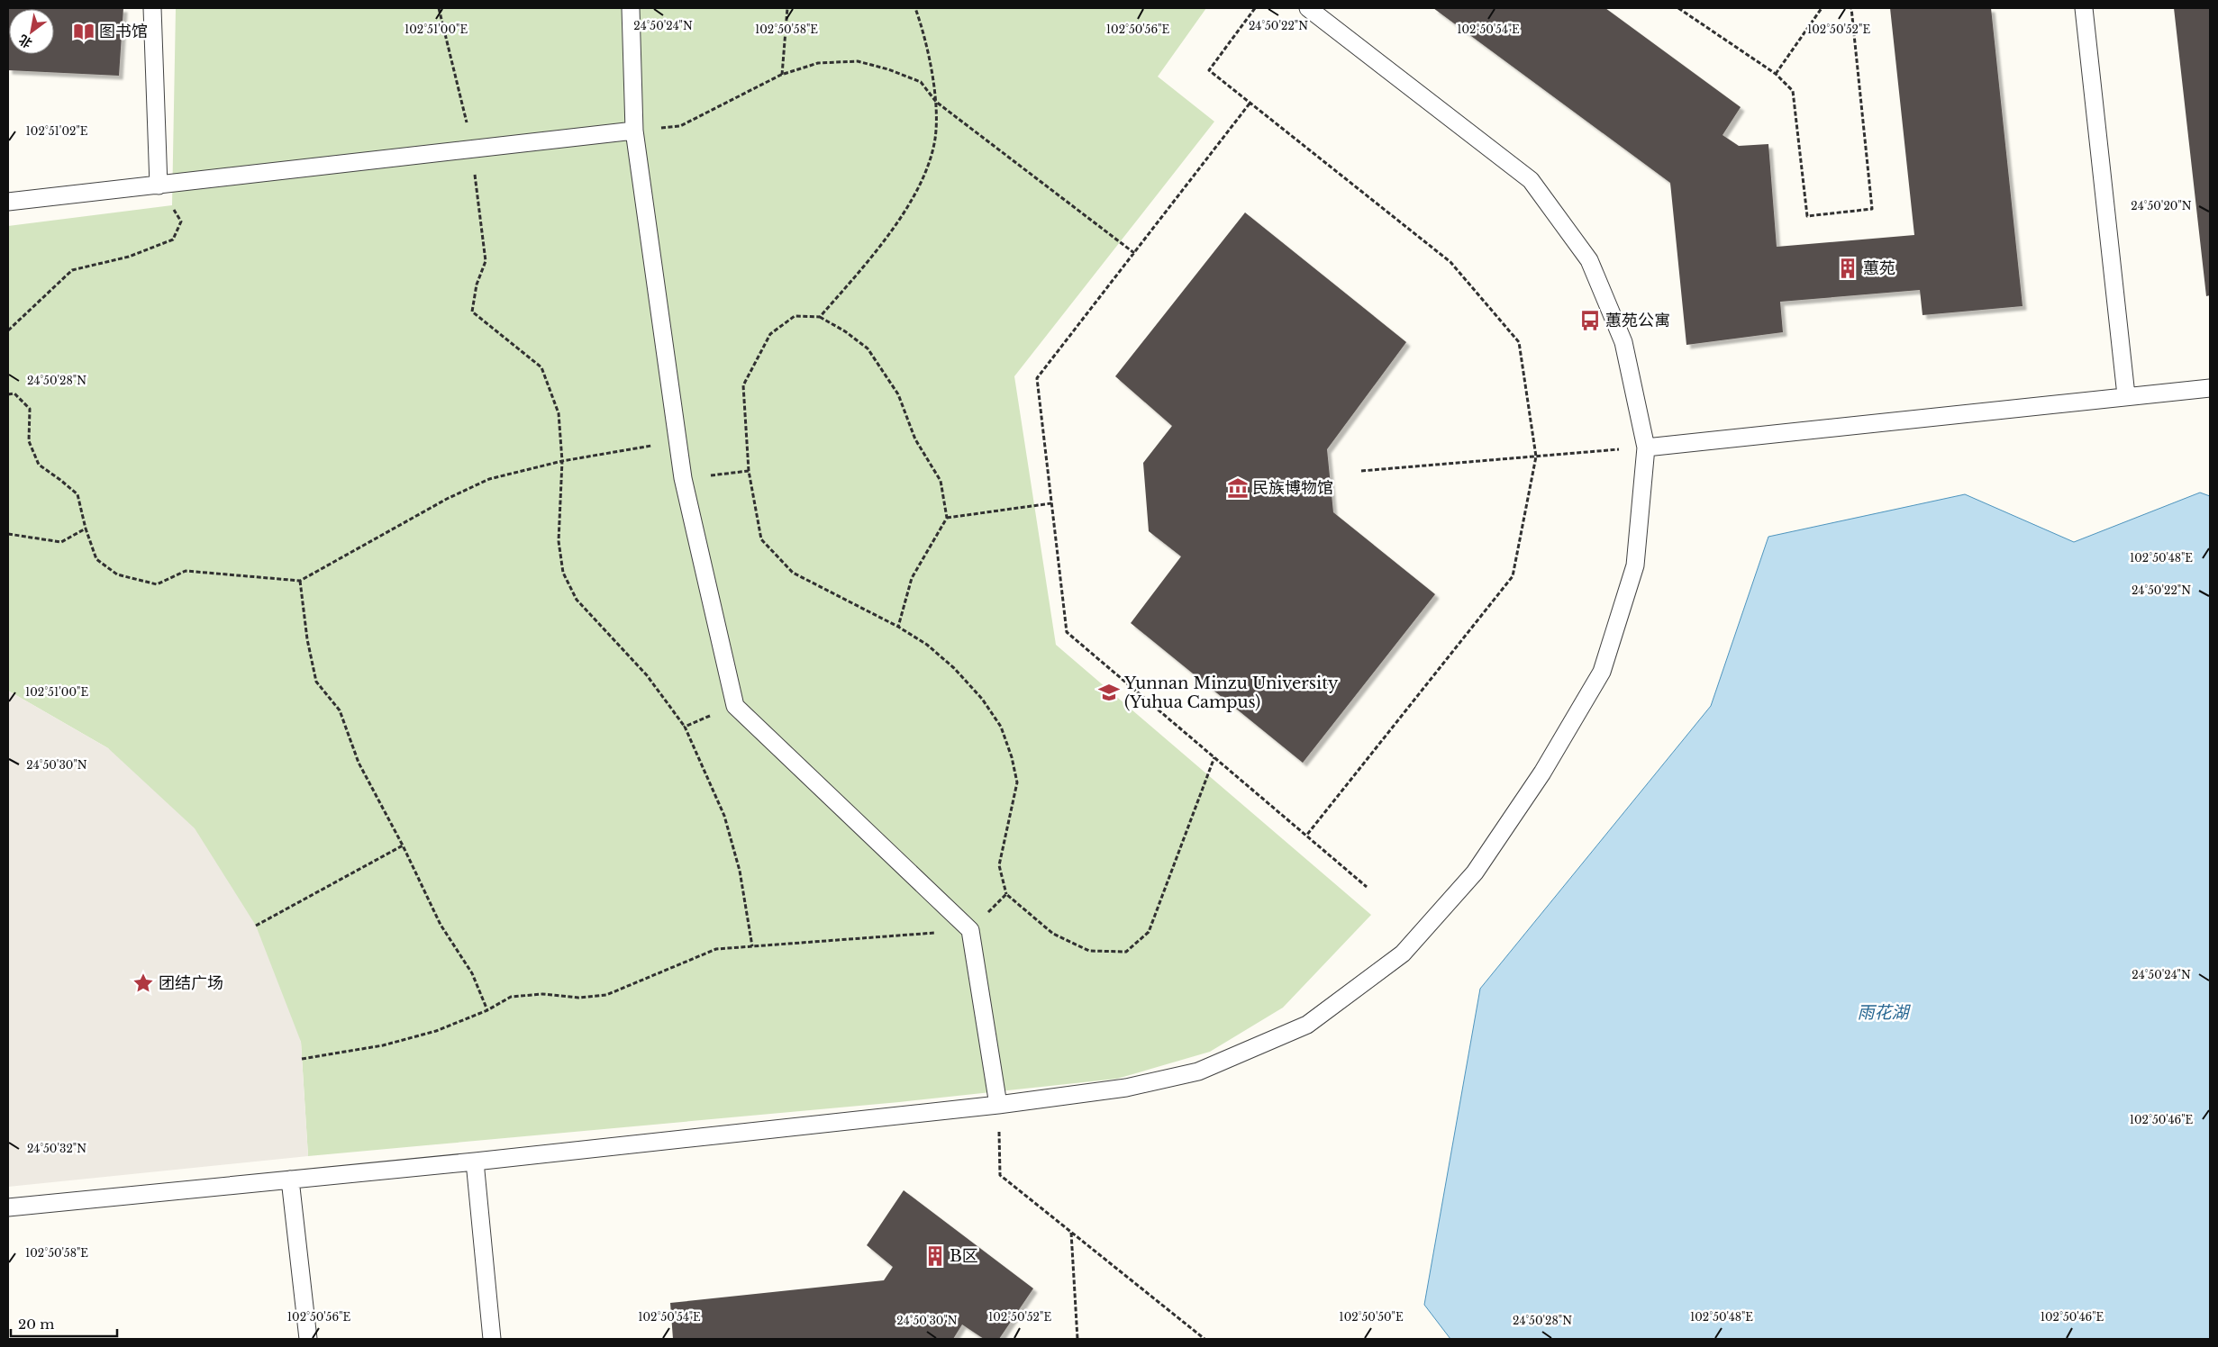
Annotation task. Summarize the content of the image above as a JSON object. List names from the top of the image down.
{
  "water": ["雨花湖"],
  "places": {
    "library": ["图书馆"],
    "building": ["蕙苑", "B区"],
    "bus stop": ["蕙苑公寓"],
    "museum": ["民族博物馆"],
    "school or university": ["Yunnan Minzu University (Yuhua Campus)"],
    "place": ["团结广场"]
  },
  "scale_bar": "20 m",
  "north": "bottom left",
  "coordinates": [
    "24°50'24\"N",
    "24°50'22\"N",
    "102°51'00\"E",
    "102°50'58\"E",
    "102°50'56\"E",
    "102°50'54\"E",
    "102°50'52\"E",
    "102°51'02\"E",
    "24°50'20\"N",
    "24°50'28\"N",
    "102°50'48\"E",
    "24°50'30\"N",
    "102°50'46\"E",
    "24°50'32\"N",
    "102°50'50\"E"
  ]
}
